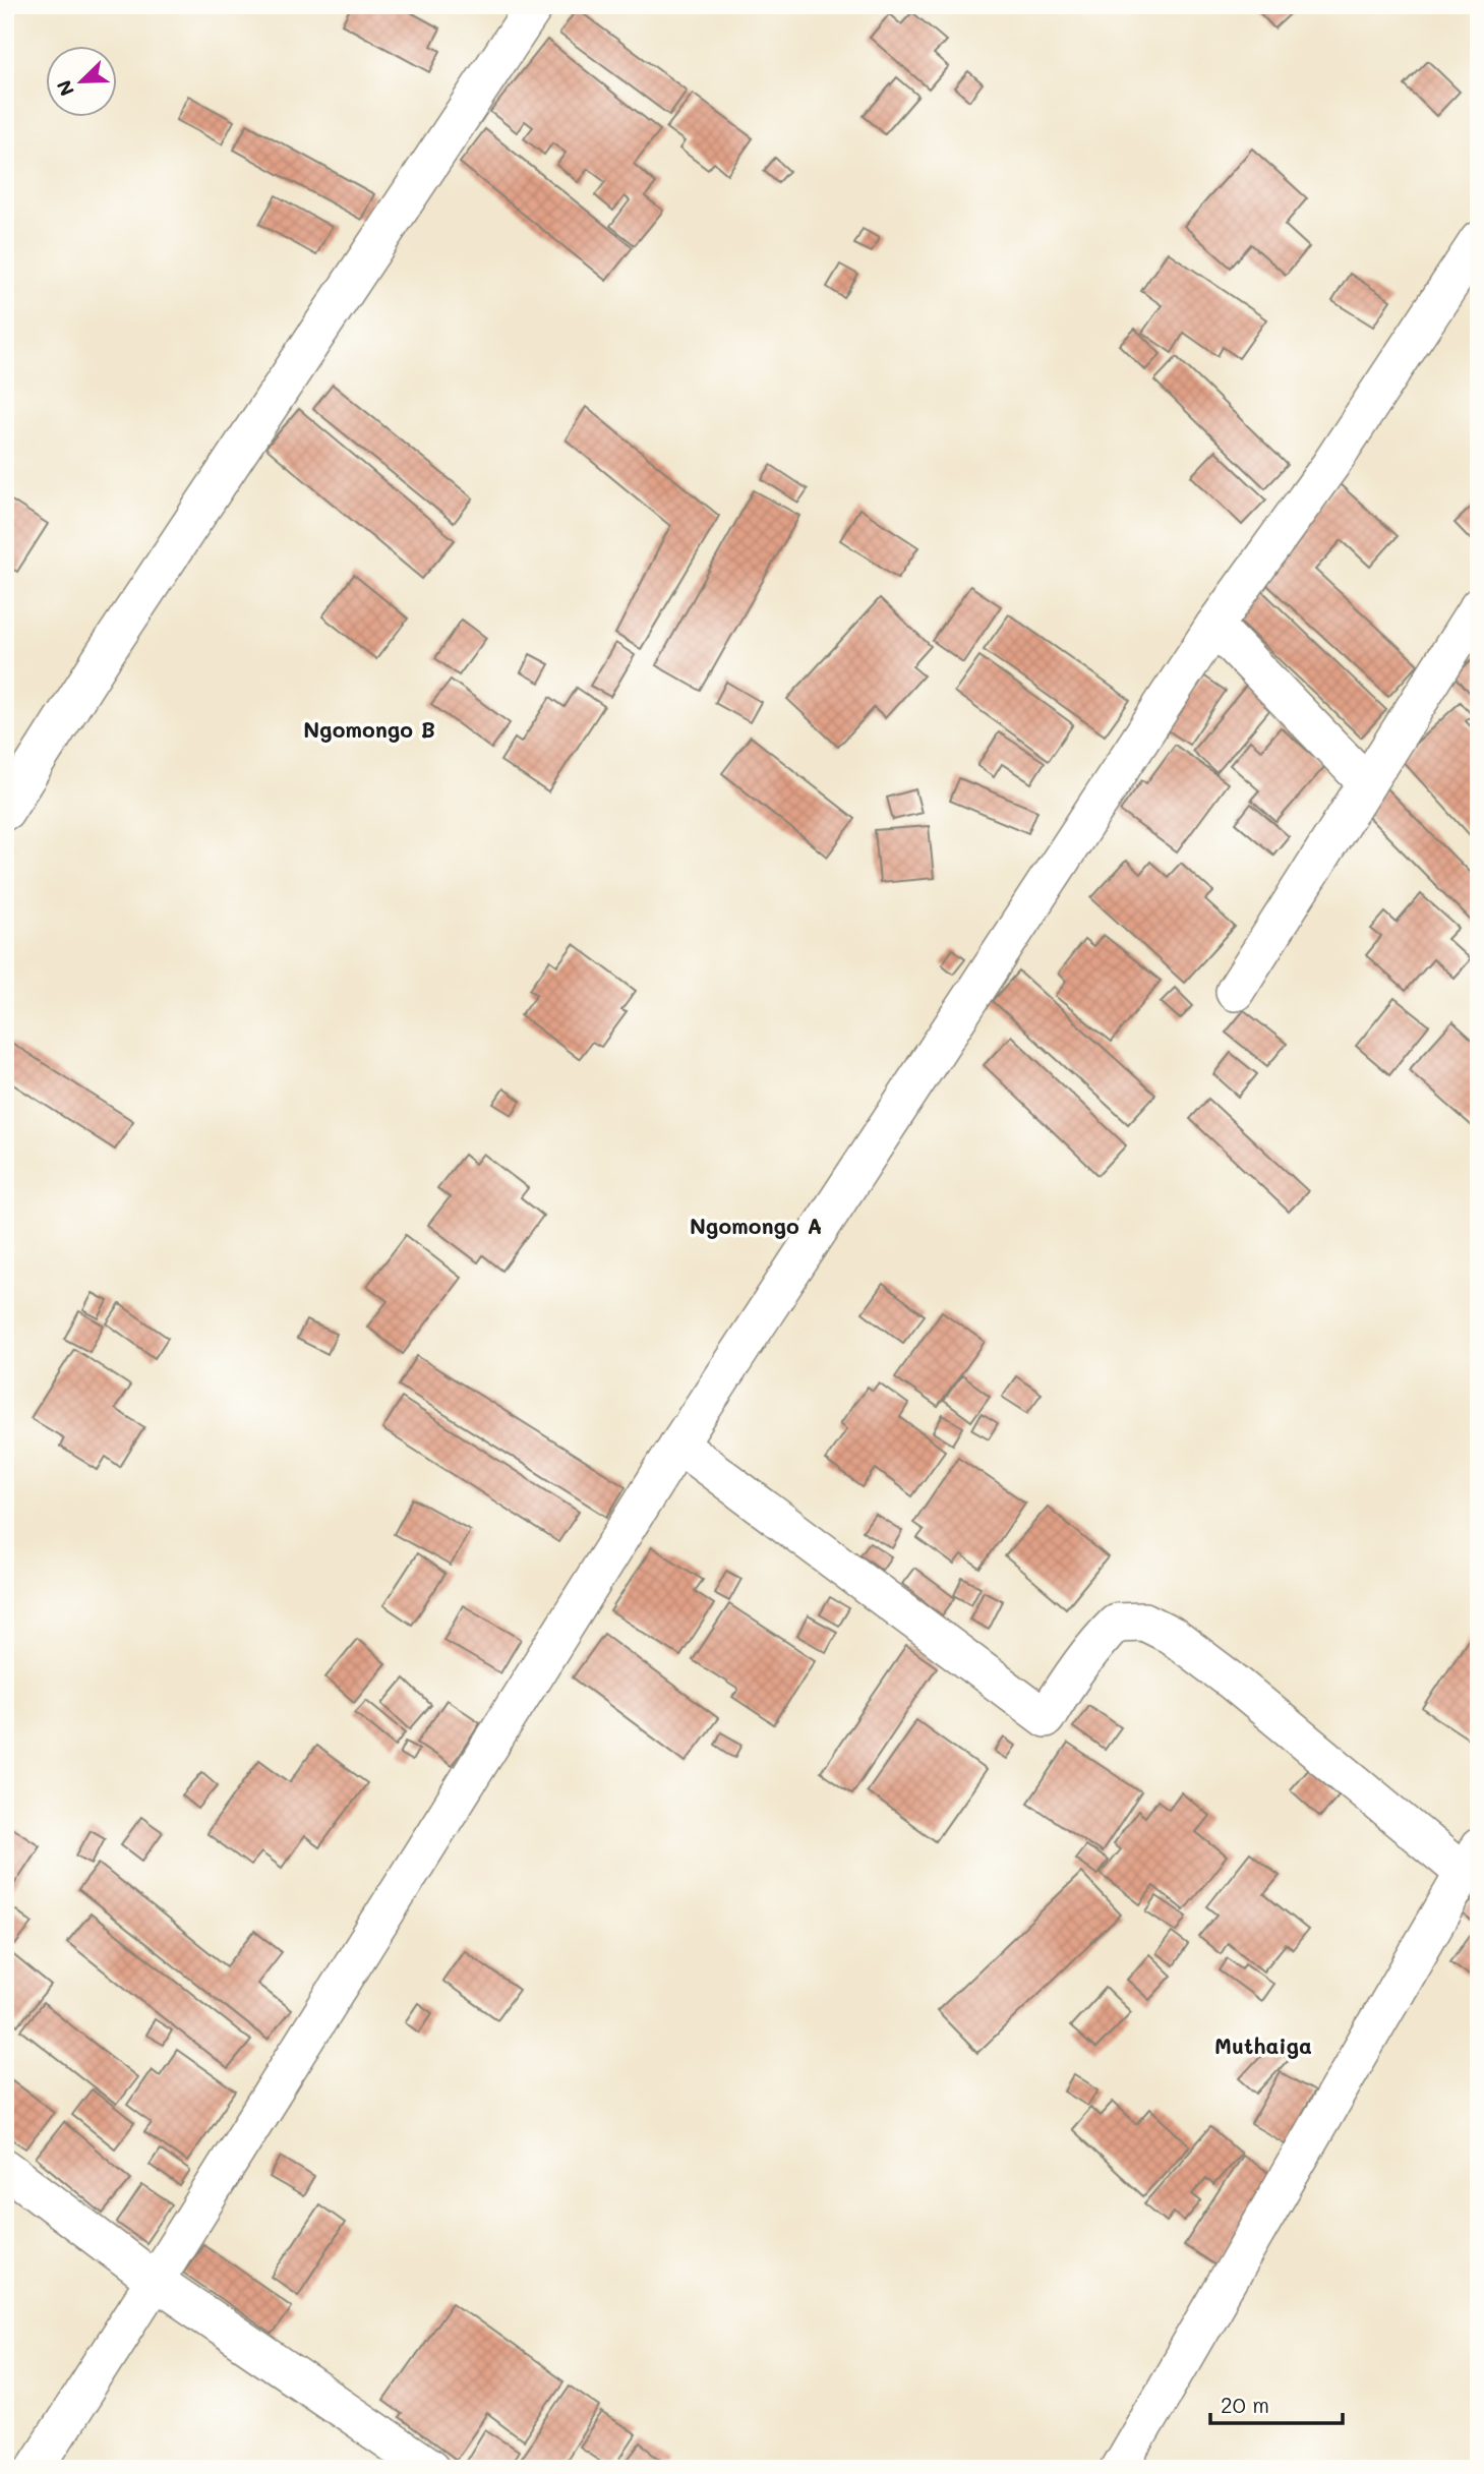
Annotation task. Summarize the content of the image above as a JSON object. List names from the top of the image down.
{
  "districts": ["Ngomongo B", "Ngomongo A", "Muthaiga"],
  "scale_bar": "20 m",
  "north": "bottom left"
}
